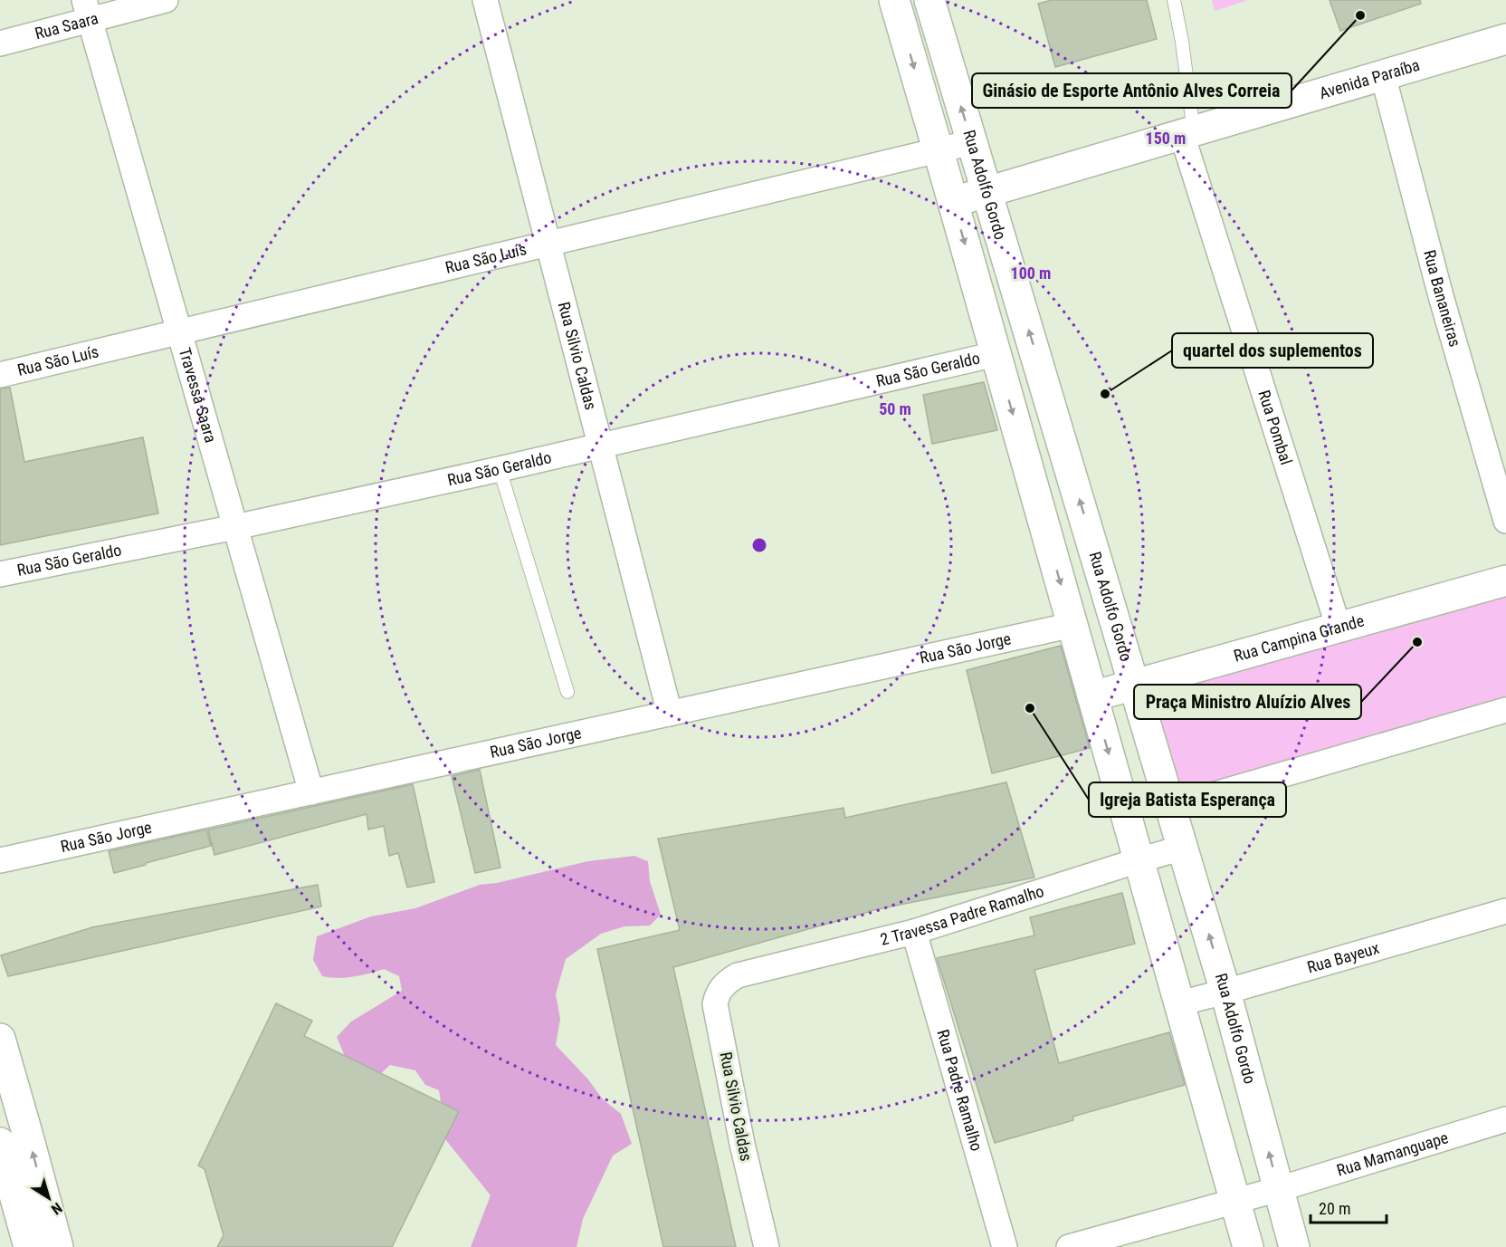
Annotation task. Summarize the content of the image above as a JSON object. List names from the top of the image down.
{
  "streets": {
    "main road": ["Avenida Paraíba", "Rua Adolfo Gordo", "Rua Campina Grande"],
    "street": [
      "Rua Saara",
      "Rua São Luís",
      "Rua Bananeiras",
      "Rua Silvio Caldas",
      "Rua São Geraldo",
      "Travessa Saara",
      "Rua Pombal",
      "Rua São Jorge",
      "2 Travessa Padre Ramalho",
      "Rua Bayeux",
      "Rua Padre Ramalho",
      "Rua Mamanguape"
    ]
  },
  "crossings": [
    ["Rua Saara", "Travessa Saara"],
    ["Avenida Paraíba", "Rua Adolfo Gordo"],
    ["Avenida Paraíba", "Rua Bananeiras"],
    ["Avenida Paraíba", "Rua Pombal"],
    ["Rua Adolfo Gordo", "Rua São Luís"],
    ["Rua Adolfo Gordo", "Rua São Geraldo"],
    ["Rua Adolfo Gordo", "Rua Campina Grande"],
    ["Rua Adolfo Gordo", "Rua São Jorge"],
    ["Rua Adolfo Gordo", "2 Travessa Padre Ramalho"],
    ["Rua Adolfo Gordo", "Rua Bayeux"],
    ["Rua Adolfo Gordo", "Rua Mamanguape"],
    ["Rua São Luís", "Rua Silvio Caldas"],
    ["Rua São Luís", "Travessa Saara"],
    ["Rua Silvio Caldas", "Rua São Geraldo"],
    ["Rua Silvio Caldas", "Rua São Jorge"],
    ["Rua Silvio Caldas", "2 Travessa Padre Ramalho"],
    ["Rua São Geraldo", "Travessa Saara"],
    ["Travessa Saara", "Rua São Jorge"],
    ["Rua Pombal", "Rua Campina Grande"],
    ["2 Travessa Padre Ramalho", "Rua Padre Ramalho"]
  ],
  "places": [
    "Ginásio de Esporte Antônio Alves Correia",
    "quartel dos suplementos",
    "Praça Ministro Aluízio Alves",
    "Igreja Batista Esperança"
  ],
  "scale_bar": "20 m",
  "north": "bottom right",
  "rings": ["150 m", "100 m", "50 m"]
}
